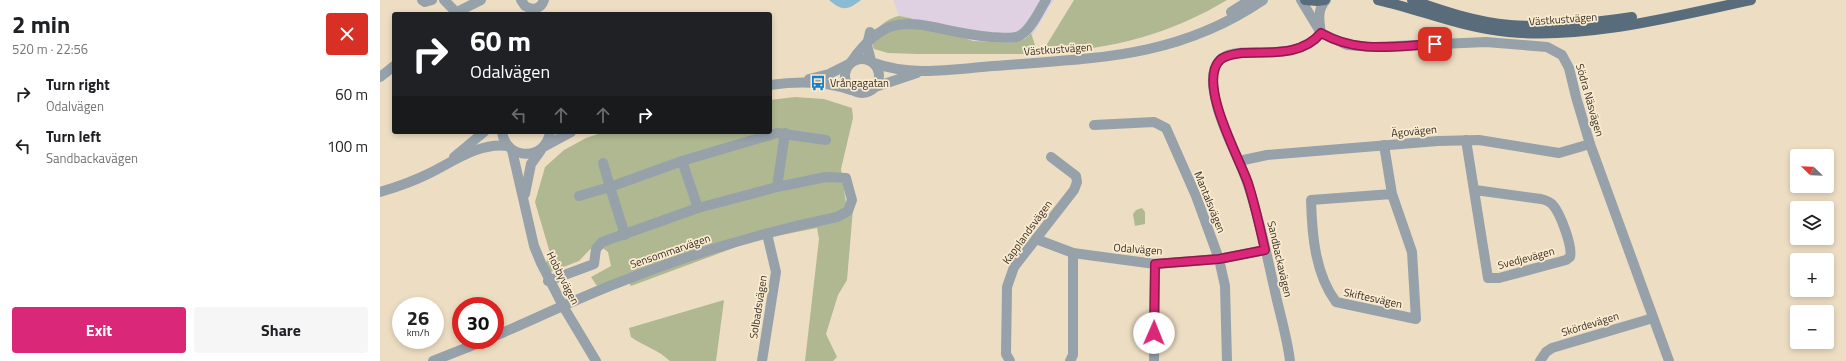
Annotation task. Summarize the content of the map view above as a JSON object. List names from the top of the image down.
{
  "streets": {
    "main road": ["Västkustvägen"],
    "street": [
      "Södra Näsvägen",
      "Ägovägen",
      "Mantalsvägen",
      "Kapplandsvägen",
      "Odalvägen",
      "Sensommarvägen",
      "Svedjevägen",
      "Sandbackavägen",
      "Hobbyvägen",
      "Skiftesvägen",
      "Solbadsvägen",
      "Skördevägen"
    ]
  },
  "crossings": [
    ["Södra Näsvägen", "Ägovägen"],
    ["Södra Näsvägen", "Sandbackavägen"],
    ["Södra Näsvägen", "Skördevägen"],
    ["Ägovägen", "Svedjevägen"],
    ["Ägovägen", "Sandbackavägen"],
    ["Ägovägen", "Skiftesvägen"],
    ["Mantalsvägen", "Odalvägen"],
    ["Kapplandsvägen", "Odalvägen"],
    ["Odalvägen", "Sandbackavägen"],
    ["Sensommarvägen", "Hobbyvägen"],
    ["Sensommarvägen", "Solbadsvägen"]
  ],
  "places": {
    "bus stop": ["Vrångagatan"]
  },
  "north": "top left",
  "page": {
    "heading": ["2 min", "520 m · 22:56"],
    "turn": ["60 m", "Odalvägen"],
    "list": [
      {
        "name": "Turn right",
        "note": "Odalvägen",
        "value": "60 m"
      },
      {
        "name": "Turn left",
        "note": "Sandbackavägen",
        "value": "100 m"
      }
    ],
    "map_buttons": ["+", "−"],
    "speed": "26 km/h",
    "limit": "30",
    "buttons": ["Exit", "Share"]
  }
}
